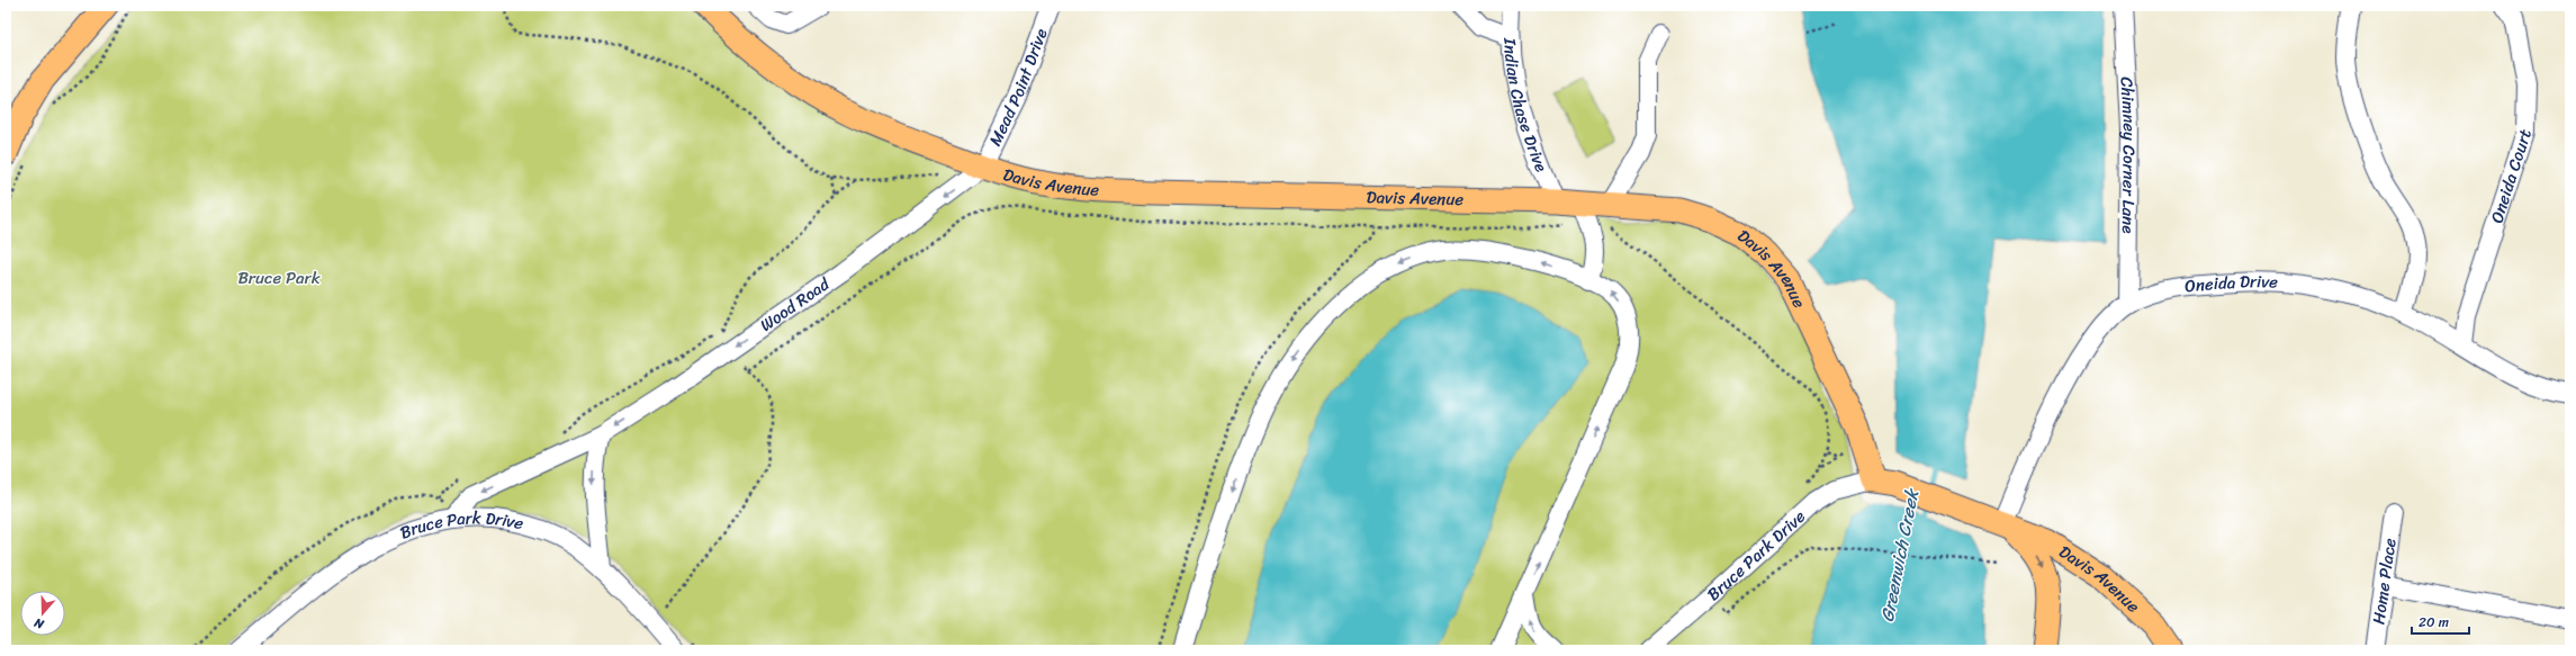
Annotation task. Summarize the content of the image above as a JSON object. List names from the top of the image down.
{
  "streets": {
    "main road": ["Davis Avenue"],
    "street": [
      "Mead Point Drive",
      "Indian Chase Drive",
      "Chimney Corner Lane",
      "Oneida Court",
      "Oneida Drive",
      "Wood Road",
      "Bruce Park Drive",
      "Home Place"
    ]
  },
  "crossings": [
    ["Mead Point Drive", "Davis Avenue"],
    ["Mead Point Drive", "Wood Road"],
    ["Indian Chase Drive", "Davis Avenue"],
    ["Chimney Corner Lane", "Oneida Drive"],
    ["Oneida Court", "Oneida Drive"],
    ["Davis Avenue", "Oneida Drive"],
    ["Davis Avenue", "Wood Road"],
    ["Davis Avenue", "Bruce Park Drive"],
    ["Wood Road", "Bruce Park Drive"]
  ],
  "one_way": ["Wood Road"],
  "water": ["Greenwich Creek"],
  "parks": ["Bruce Park"],
  "scale_bar": "20 m",
  "north": "bottom"
}
